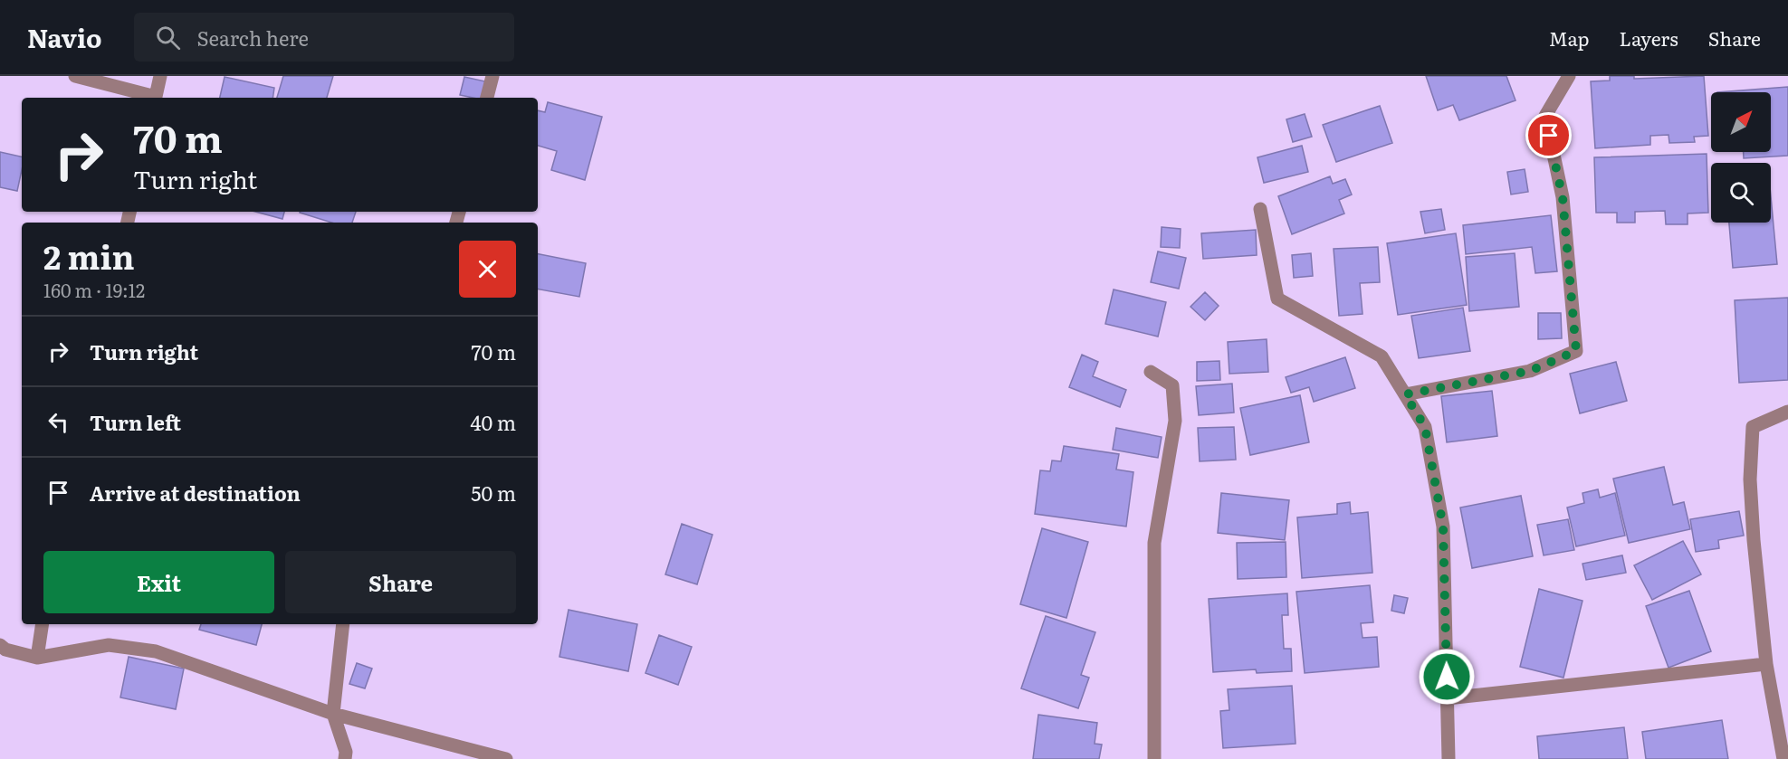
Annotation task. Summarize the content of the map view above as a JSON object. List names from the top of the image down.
{
  "north": "top right",
  "page": {
    "header": "Navio",
    "search": "Search here",
    "nav": ["Map", "Layers", "Share"],
    "turn": ["70 m", "Turn right"],
    "heading": ["2 min", "160 m · 19:12"],
    "list": [
      {
        "name": "Turn right",
        "value": "70 m"
      },
      {
        "name": "Turn left",
        "value": "40 m"
      },
      {
        "name": "Arrive at destination",
        "value": "50 m"
      }
    ],
    "buttons": ["Exit", "Share"]
  }
}
